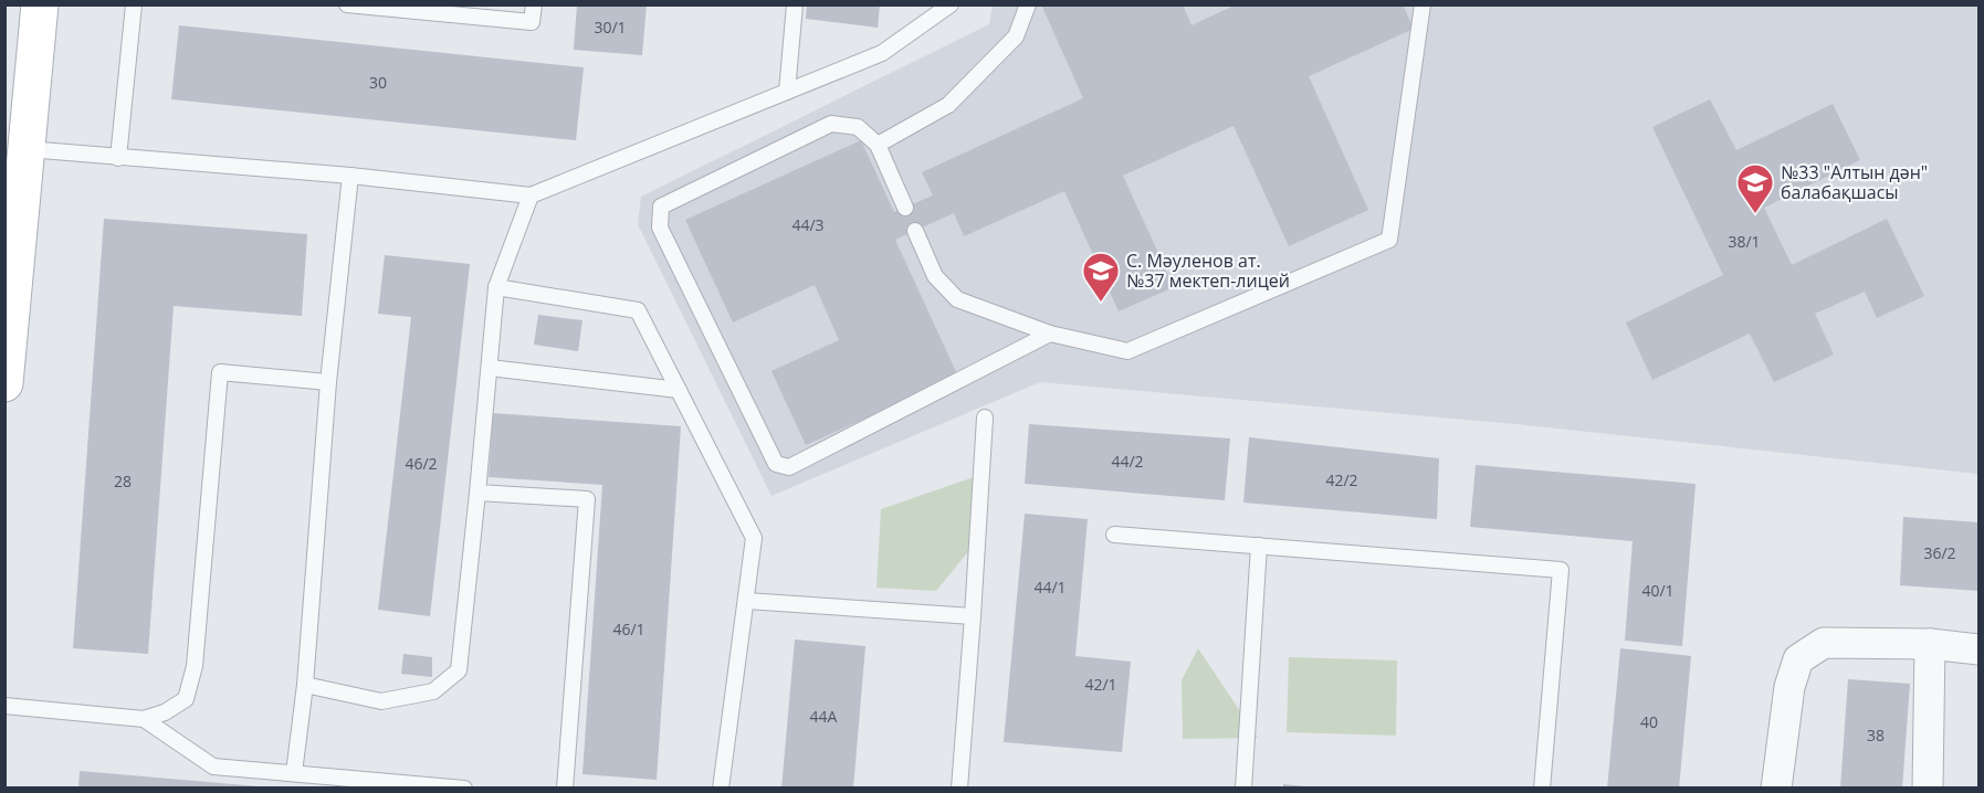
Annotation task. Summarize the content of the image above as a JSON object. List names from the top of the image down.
{
  "places": {
    "school or university": ["№33 \"Алтын дән\" балабақшасы", "С. Мәуленов ат. №37 мектеп-лицей"]
  },
  "house_numbers": [
    "30/1",
    "30",
    "44/3",
    "38/1",
    "44/2",
    "46/2",
    "42/2",
    "28",
    "36/2",
    "44/1",
    "40/1",
    "46/1",
    "42/1",
    "44А",
    "40",
    "38"
  ]
}
